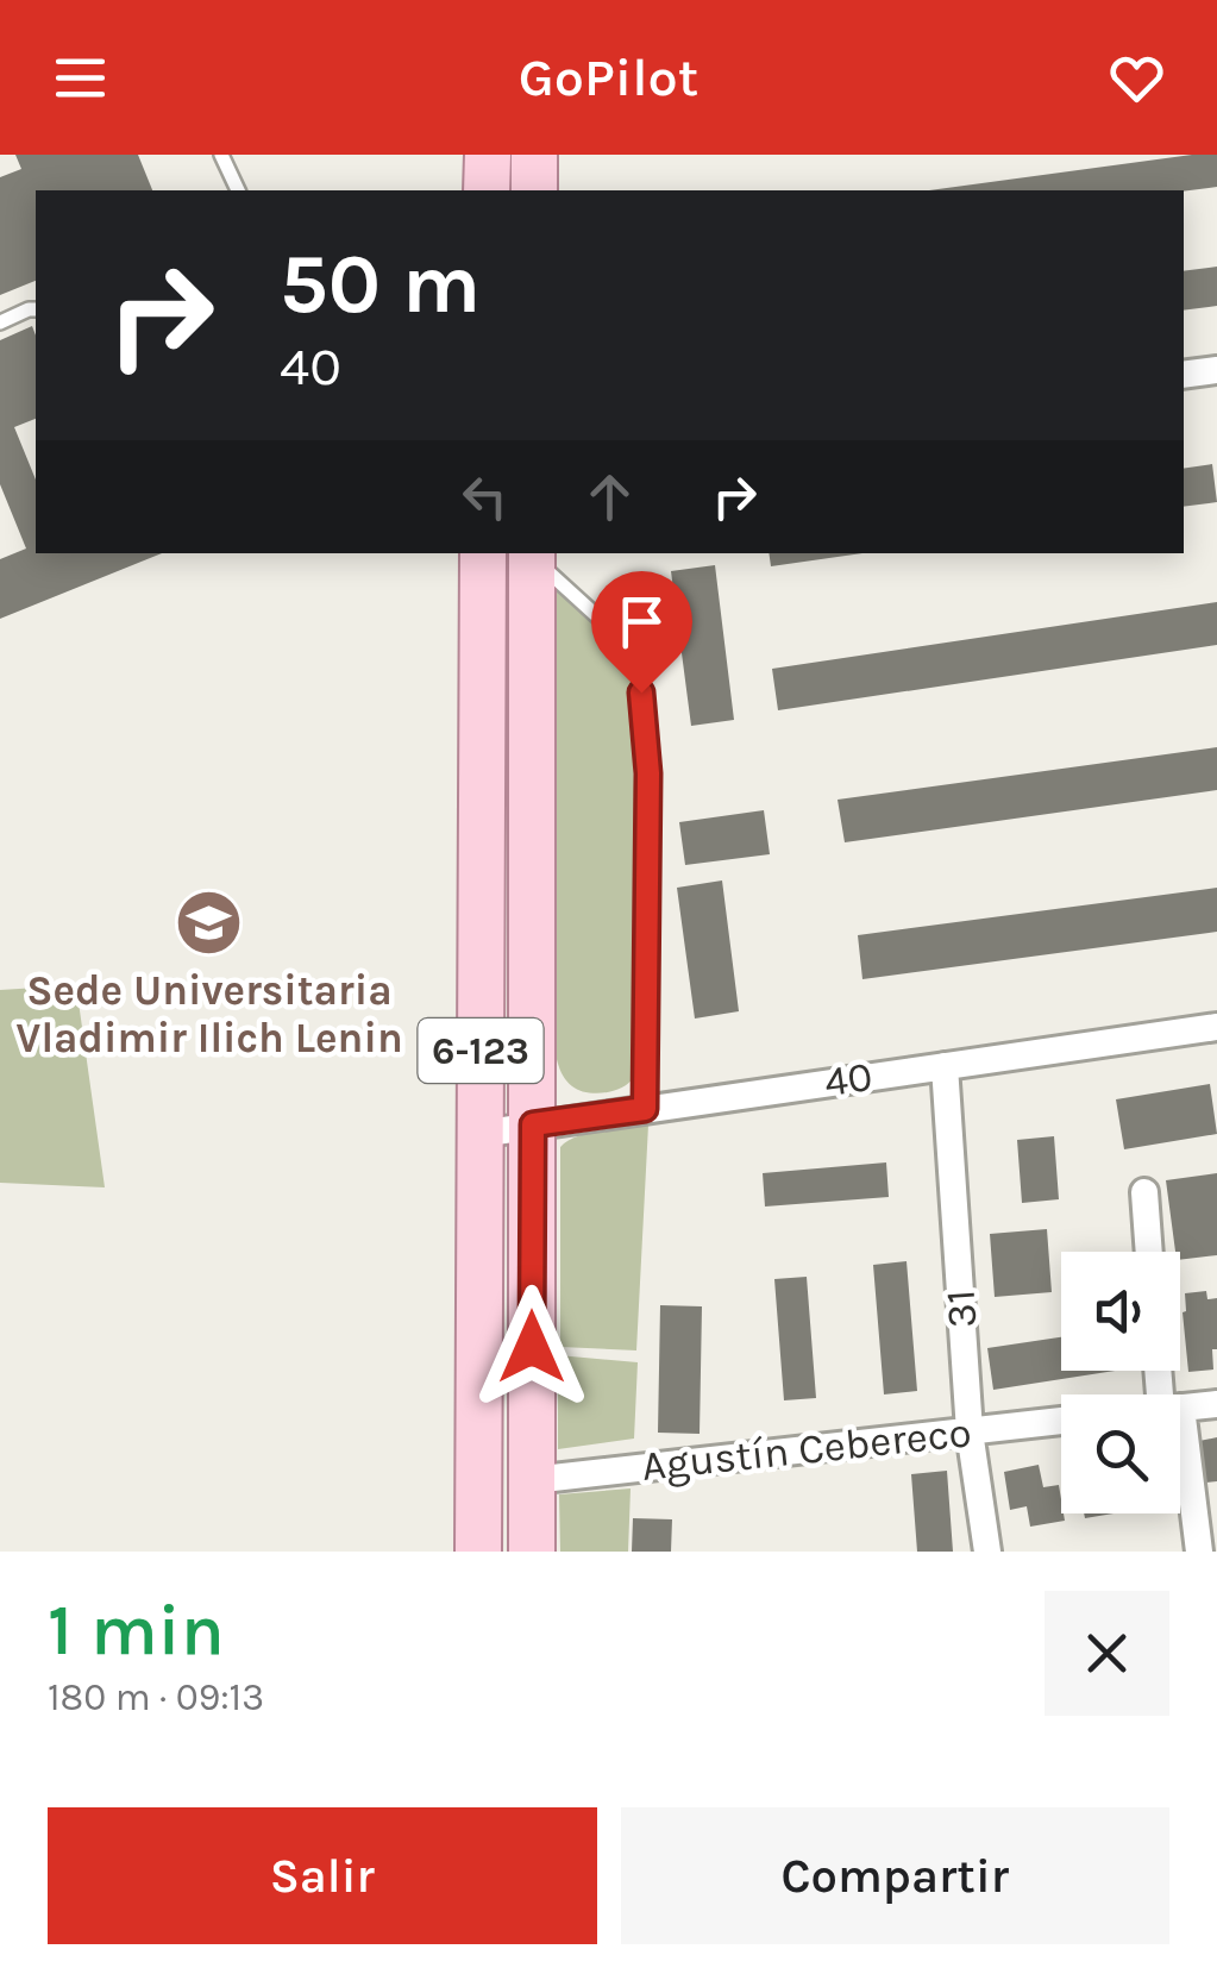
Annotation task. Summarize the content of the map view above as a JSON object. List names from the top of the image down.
{
  "streets": {
    "main road": ["6-123"],
    "street": ["40", "31", "Agustín Cebereco"]
  },
  "crossings": [
    ["6-123", "40"],
    ["6-123", "Agustín Cebereco"],
    ["40", "31"],
    ["31", "Agustín Cebereco"]
  ],
  "places": {
    "school or university": ["Sede Universitaria Vladimir Ilich Lenin"]
  },
  "page": {
    "header": "GoPilot",
    "turn": ["50 m", "40"],
    "heading": ["1 min", "180 m · 09:13"],
    "buttons": ["Salir", "Compartir"]
  }
}
